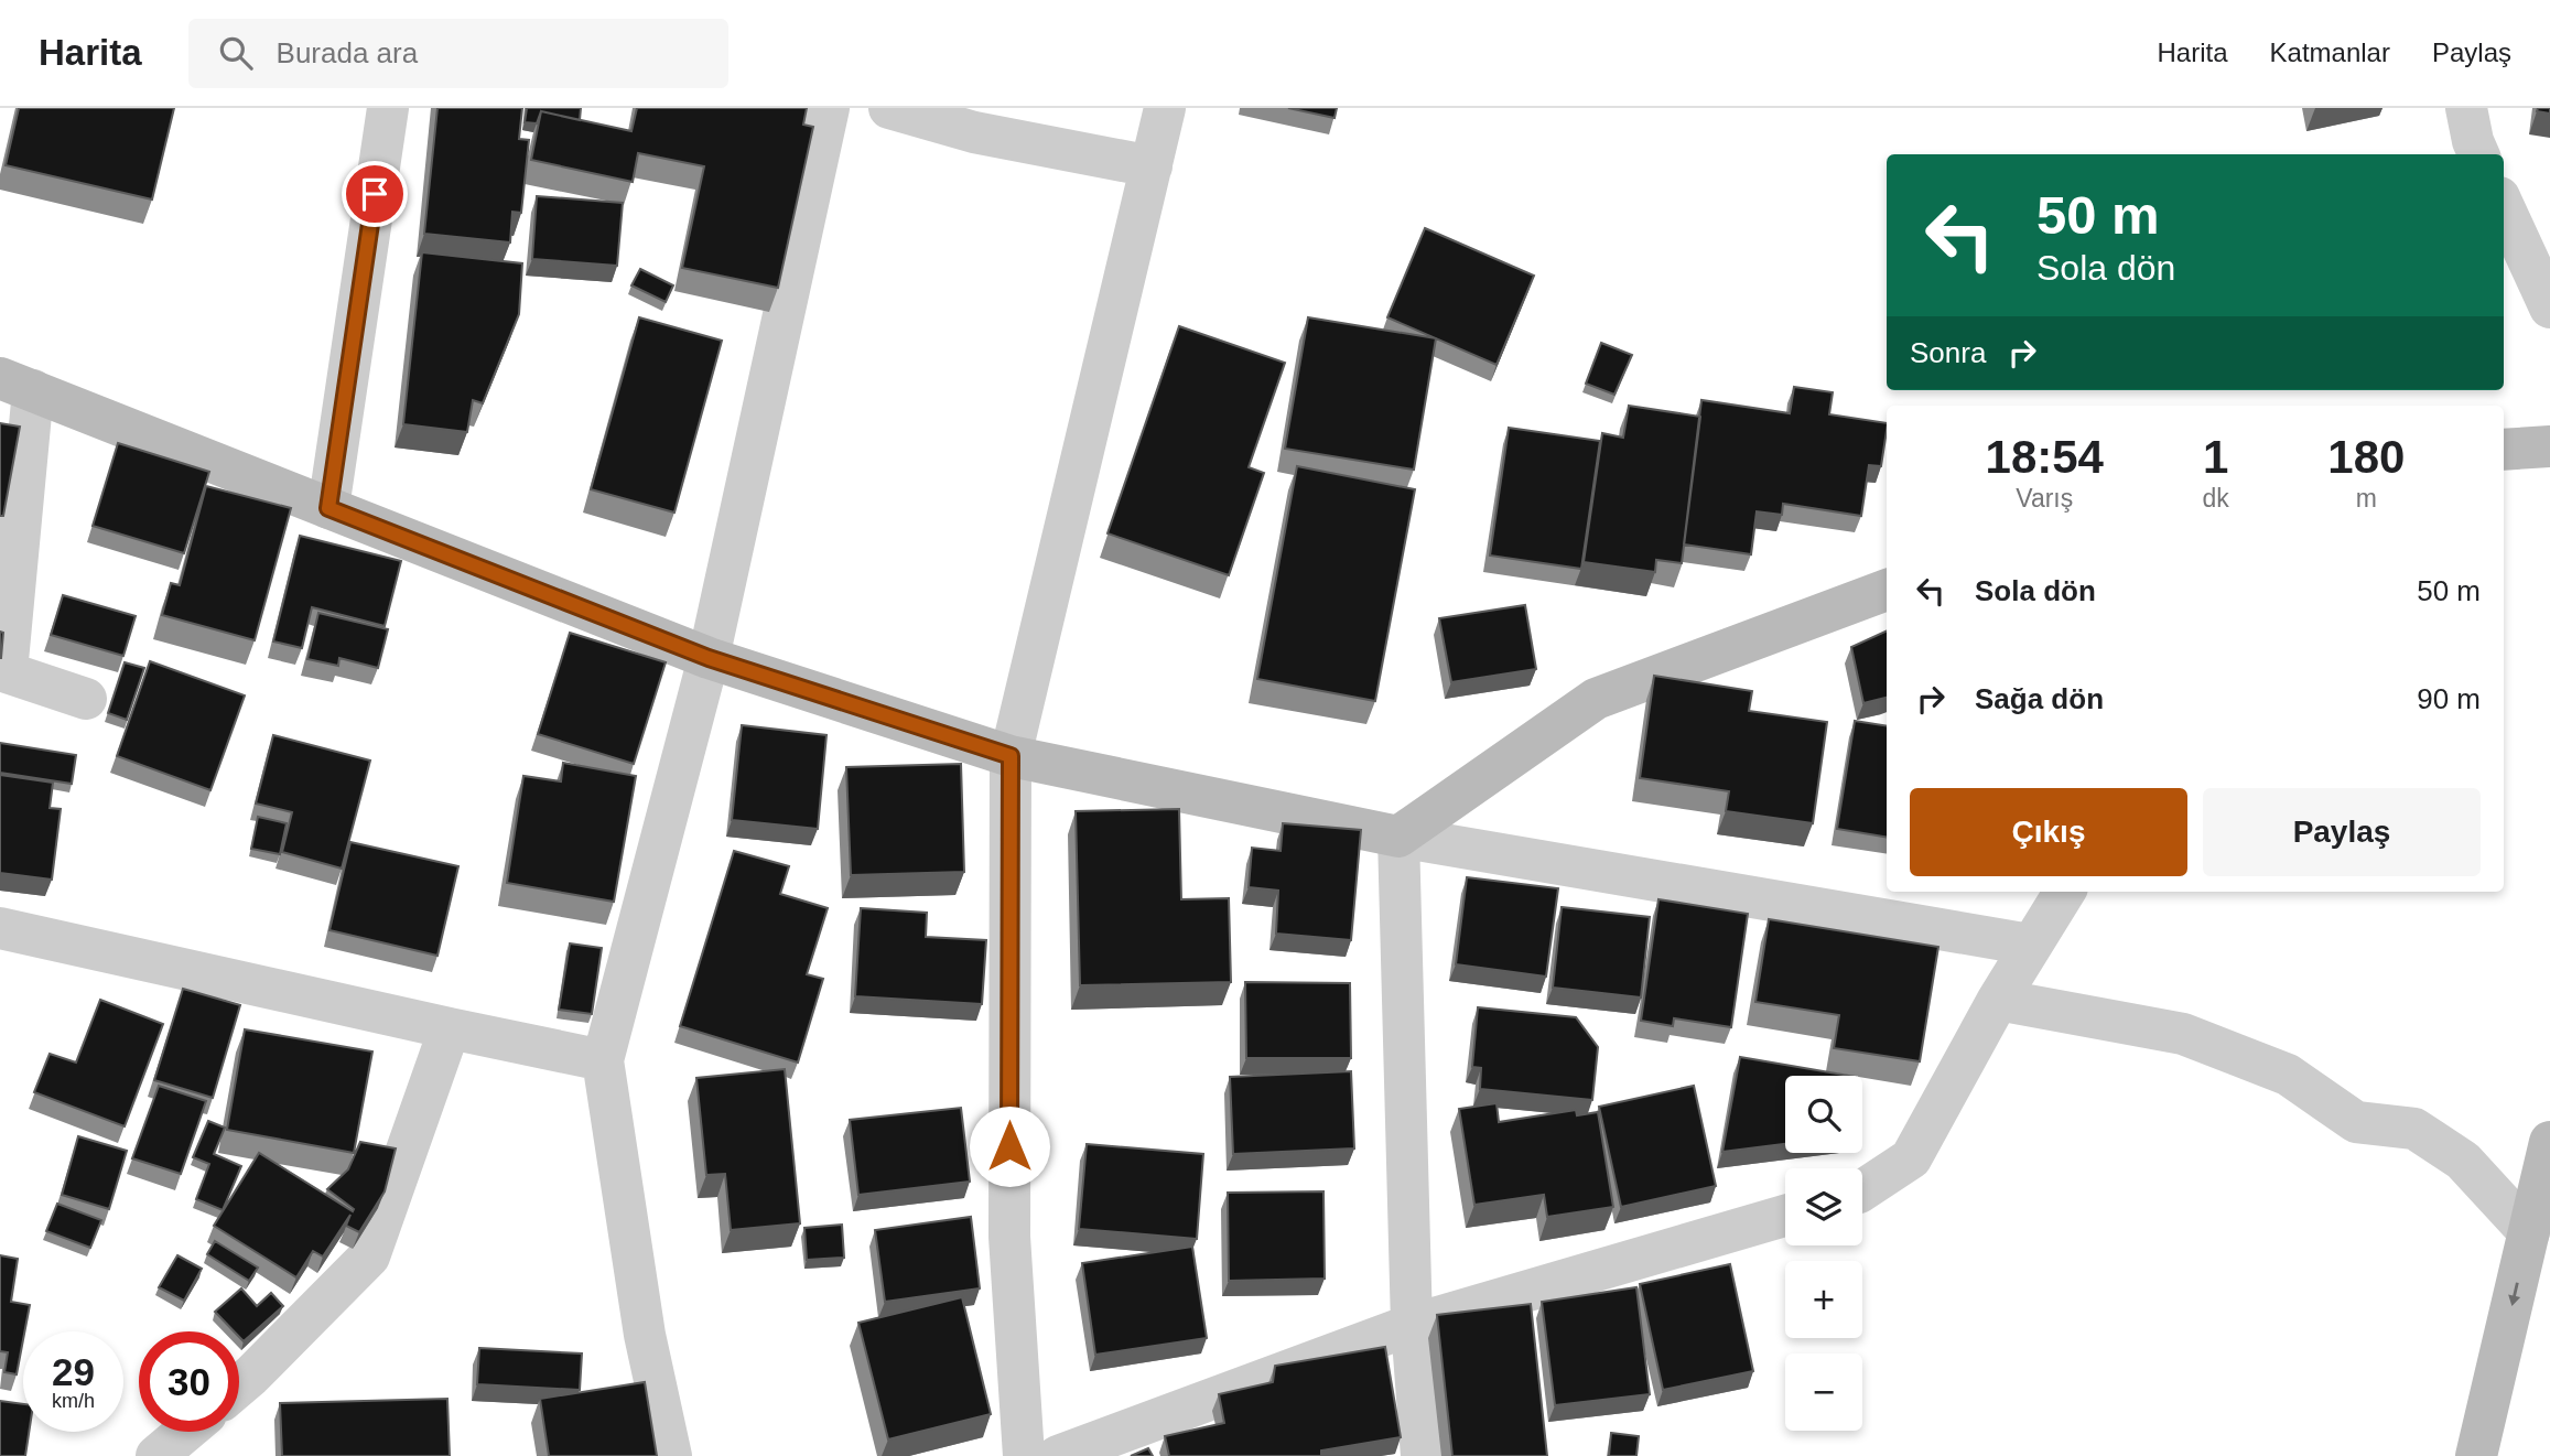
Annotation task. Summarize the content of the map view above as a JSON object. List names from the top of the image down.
{
  "page": {
    "header": "Harita",
    "search": "Burada ara",
    "nav": ["Harita", "Katmanlar", "Paylaş"],
    "turn": ["50 m", "Sola dön"],
    "then": "Sonra",
    "eta": [
      "18:54",
      "Varış",
      "1",
      "dk",
      "180",
      "m"
    ],
    "list": [
      {
        "name": "Sola dön",
        "value": "50 m"
      },
      {
        "name": "Sağa dön",
        "value": "90 m"
      }
    ],
    "buttons": ["Çıkış", "Paylaş"],
    "map_buttons": ["+", "−"],
    "speed": "29 km/h",
    "limit": "30"
  }
}
